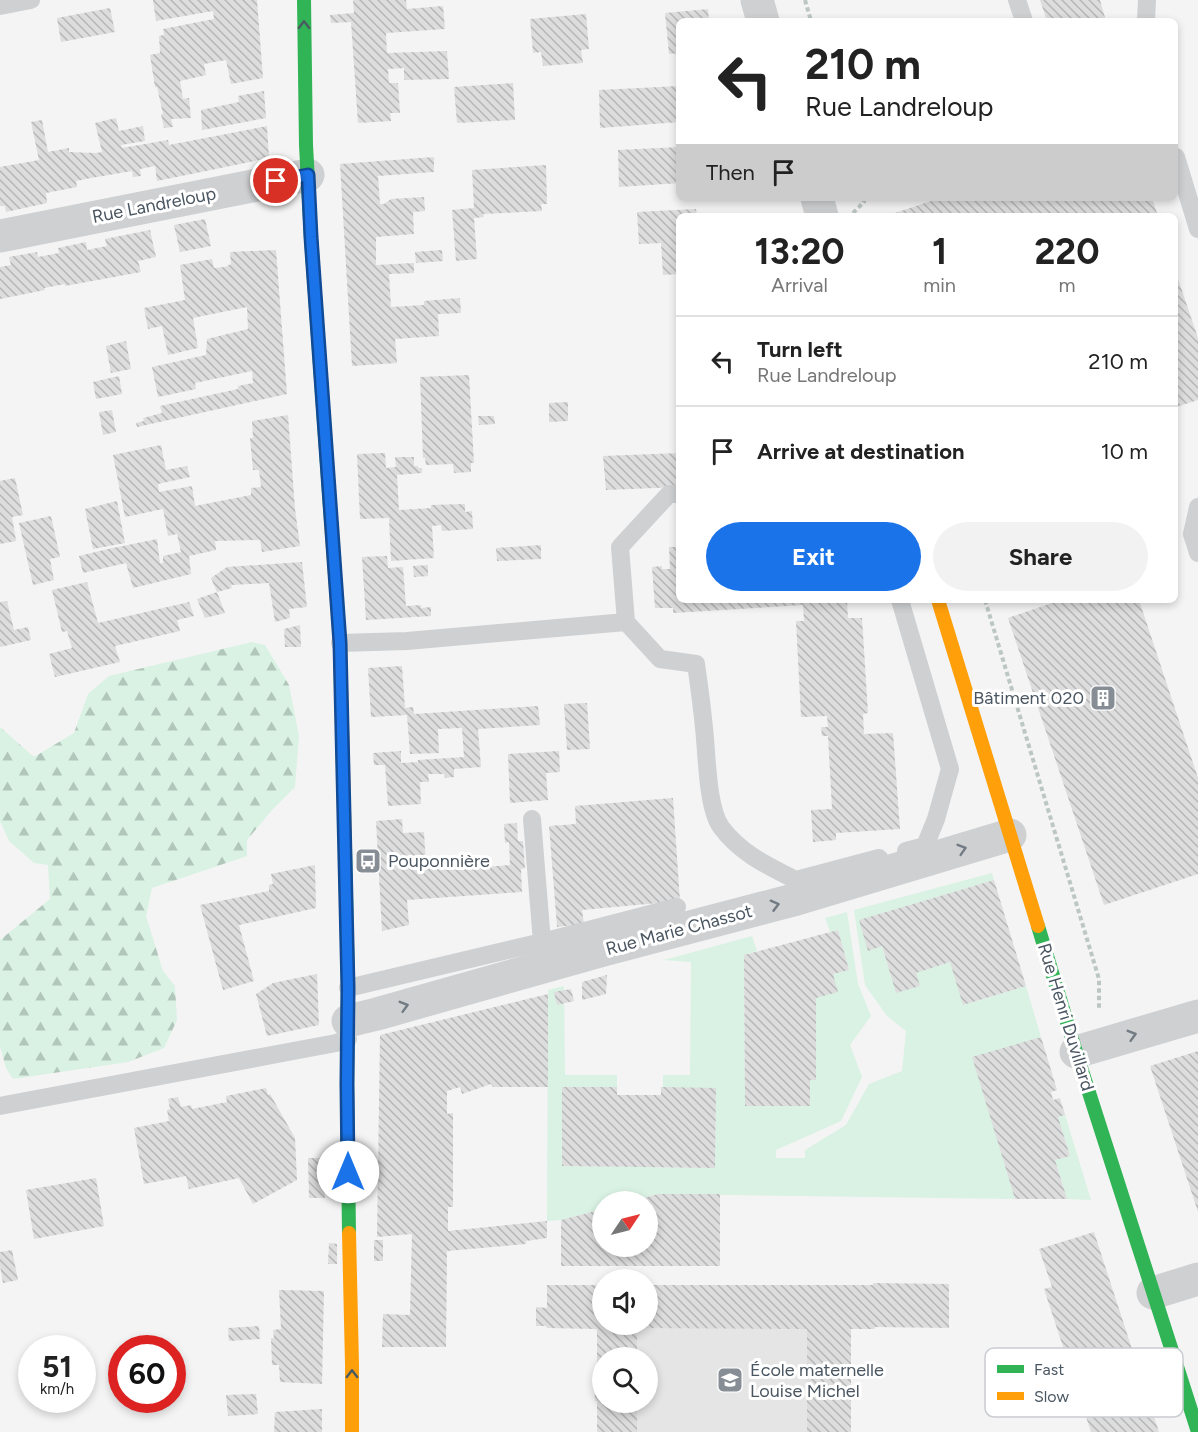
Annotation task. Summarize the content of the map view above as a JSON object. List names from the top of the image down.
{
  "streets": {
    "main road": ["Rue Henri Duvillard"],
    "street": ["Rue Landreloup", "Rue Marie Chassot"]
  },
  "crossings": [
    ["Rue Marie Chassot", "Rue Henri Duvillard"]
  ],
  "one_way": ["Rue Marie Chassot"],
  "places": {
    "building": ["Bâtiment 020"],
    "bus stop": ["Pouponnière"],
    "school or university": ["École maternelle Louise Michel"]
  },
  "legend": ["Fast", "Slow"],
  "north": "top right",
  "page": {
    "turn": ["210 m", "Rue Landreloup"],
    "then": "Then",
    "eta": [
      "13:20",
      "Arrival",
      "1",
      "min",
      "220",
      "m"
    ],
    "list": [
      {
        "name": "Turn left",
        "note": "Rue Landreloup",
        "value": "210 m"
      },
      {
        "name": "Arrive at destination",
        "value": "10 m"
      }
    ],
    "buttons": ["Exit", "Share"],
    "speed": "51 km/h",
    "limit": "60"
  }
}
